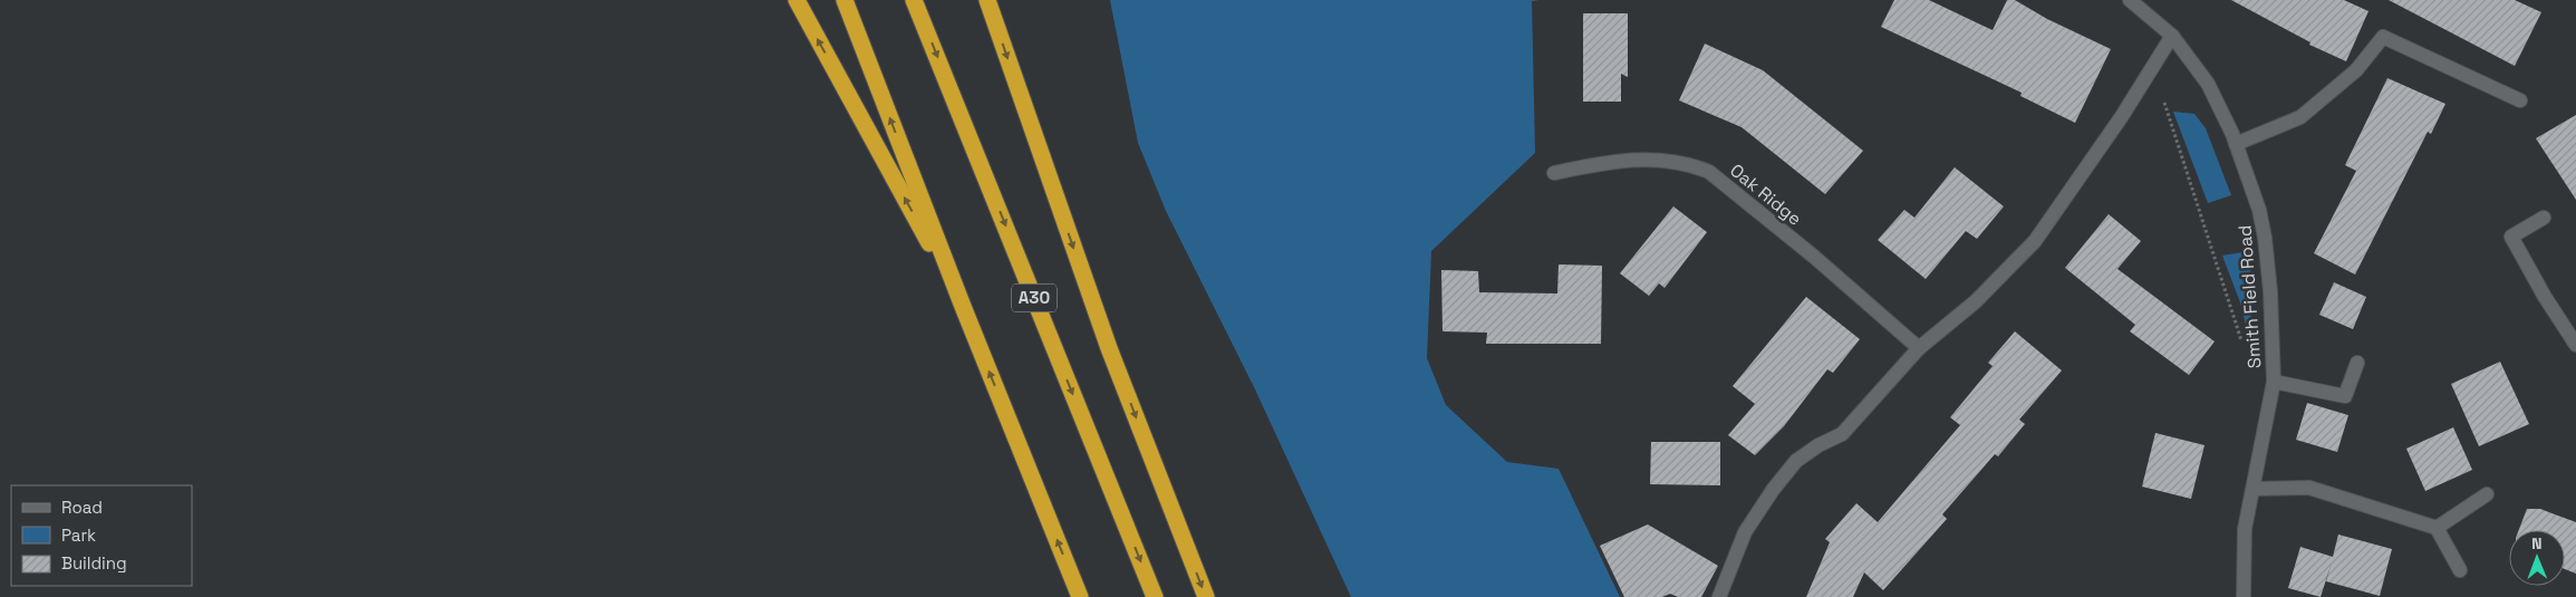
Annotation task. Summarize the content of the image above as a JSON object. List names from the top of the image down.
{
  "streets": {
    "highway": ["A30"],
    "street": ["Oak Ridge", "Smith Field Road"]
  },
  "legend": ["Road", "Park", "Building"],
  "north": "top"
}
